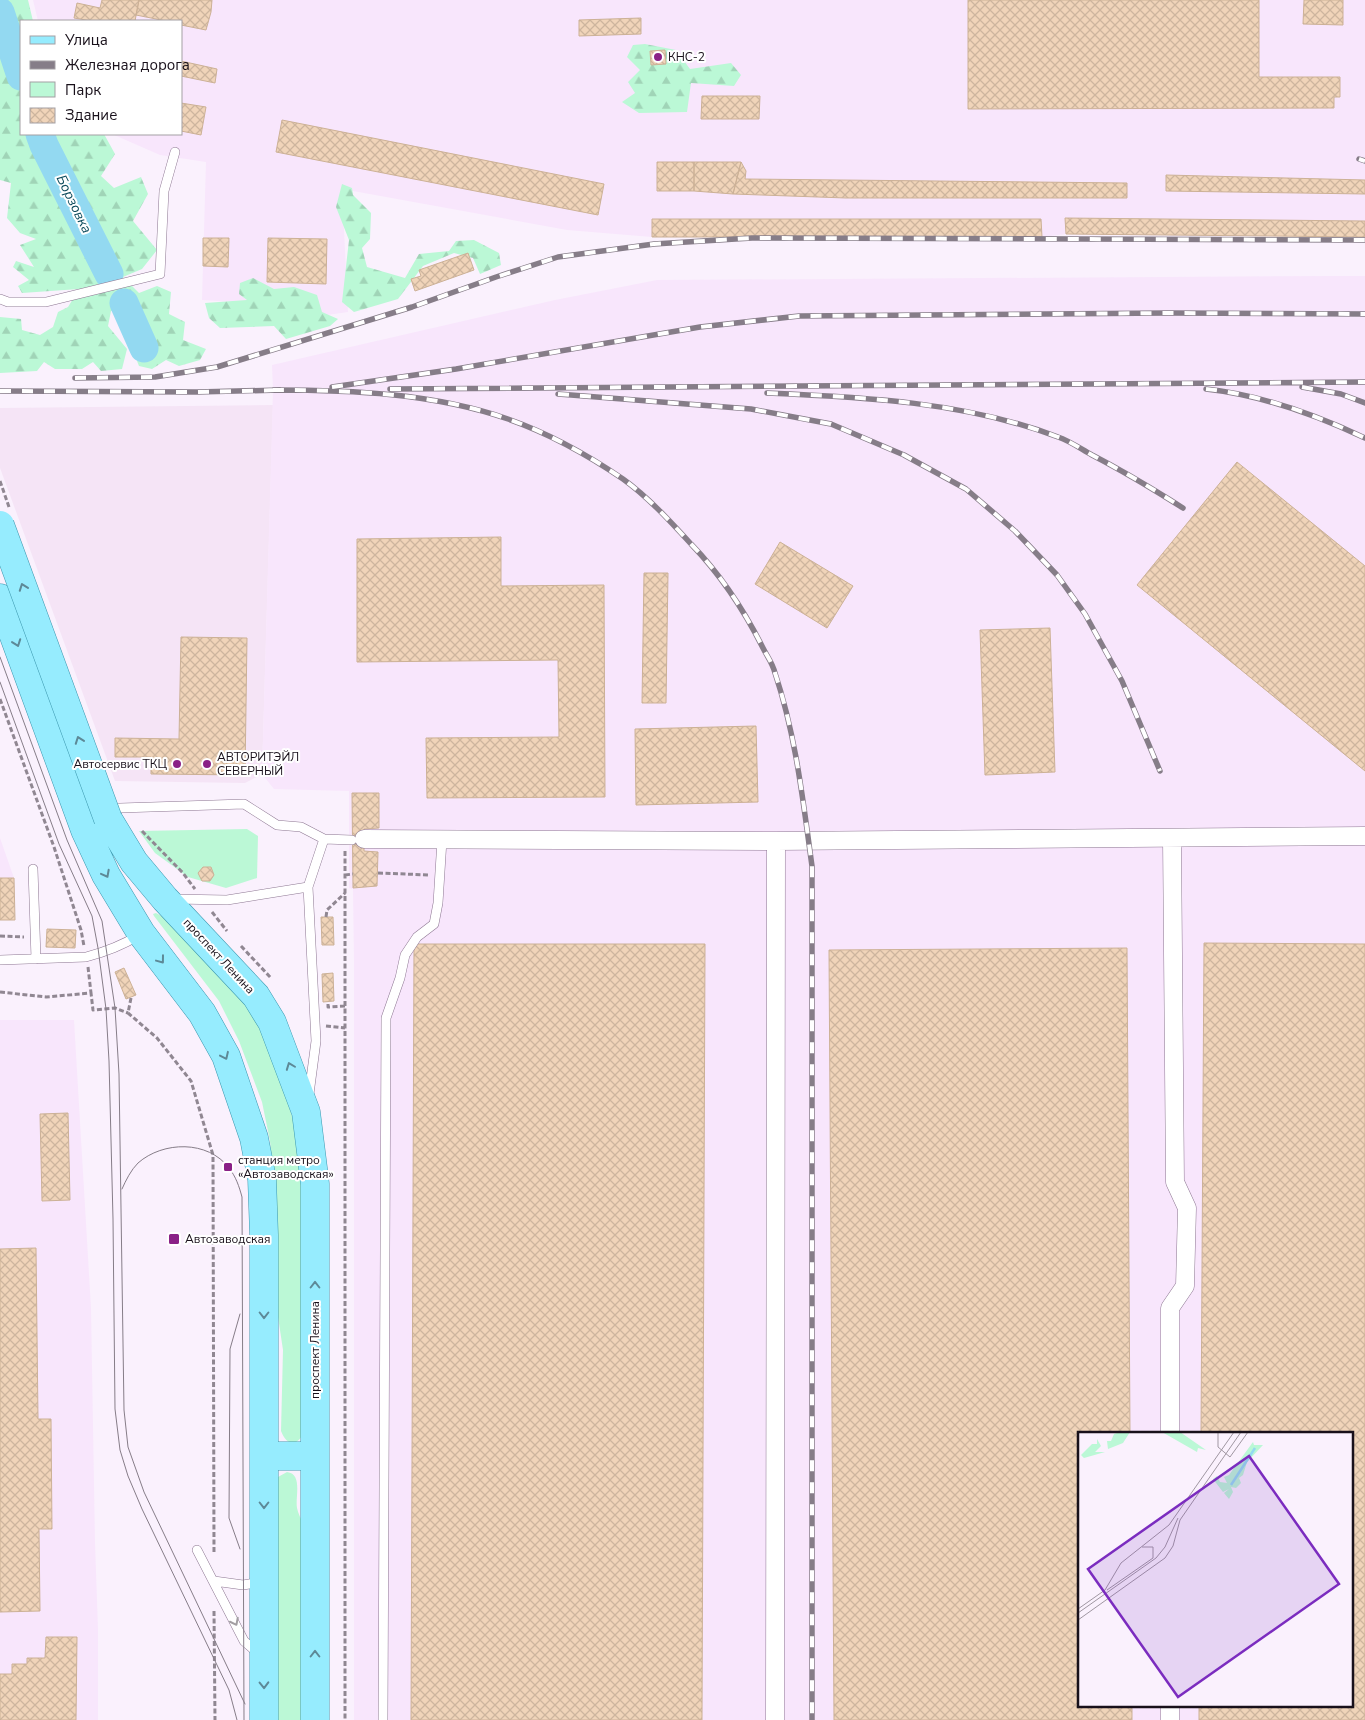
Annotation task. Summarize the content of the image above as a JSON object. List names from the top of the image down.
{
  "streets": {
    "main road": ["проспект Ленина"]
  },
  "water": ["Борзовка"],
  "places": {
    "other": ["КНС-2", "Автосервис ТКЦ", "АВТОРИТЭЙЛ СЕВЕРНЫЙ"],
    "transit": ["станция метро «Автозаводская»", "Автозаводская"]
  },
  "legend": [
    "Улица",
    "Железная дорога",
    "Парк",
    "Здание"
  ]
}
